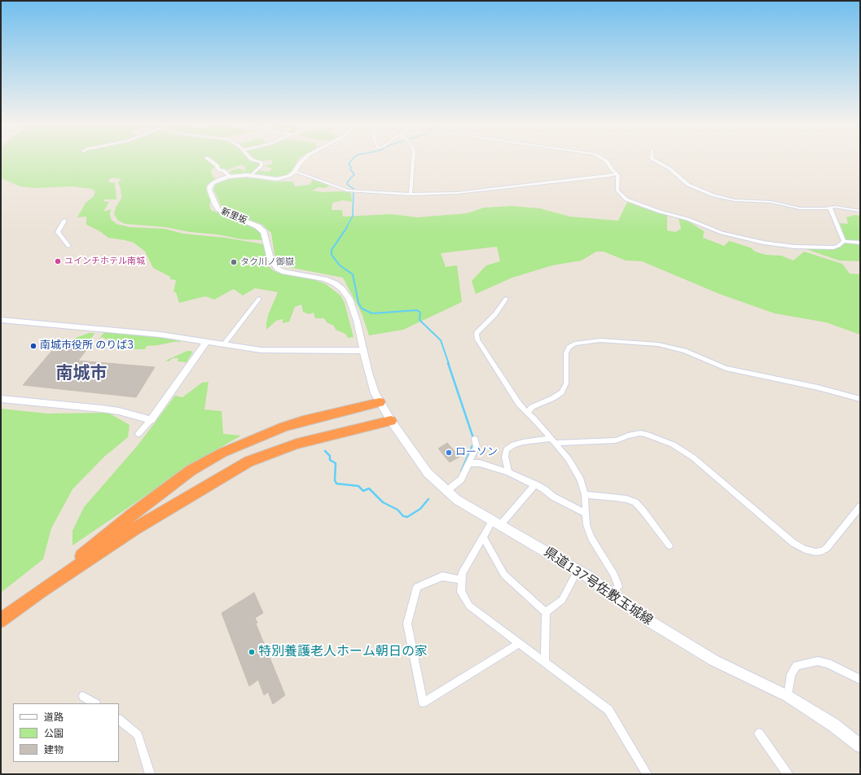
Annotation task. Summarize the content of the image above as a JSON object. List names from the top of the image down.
{
  "streets": {
    "main road": ["新里坂", "県道137号佐敷玉城線"]
  },
  "crossings": [
    ["新里坂", "県道137号佐敷玉城線"]
  ],
  "districts": ["南城市"],
  "places": [
    "ユインチホテル南城",
    "タク川ノ御嶽",
    "南城市役所 のりば3",
    "ローソン",
    "特別養護老人ホーム朝日の家"
  ],
  "legend": ["道路", "公園", "建物"]
}
